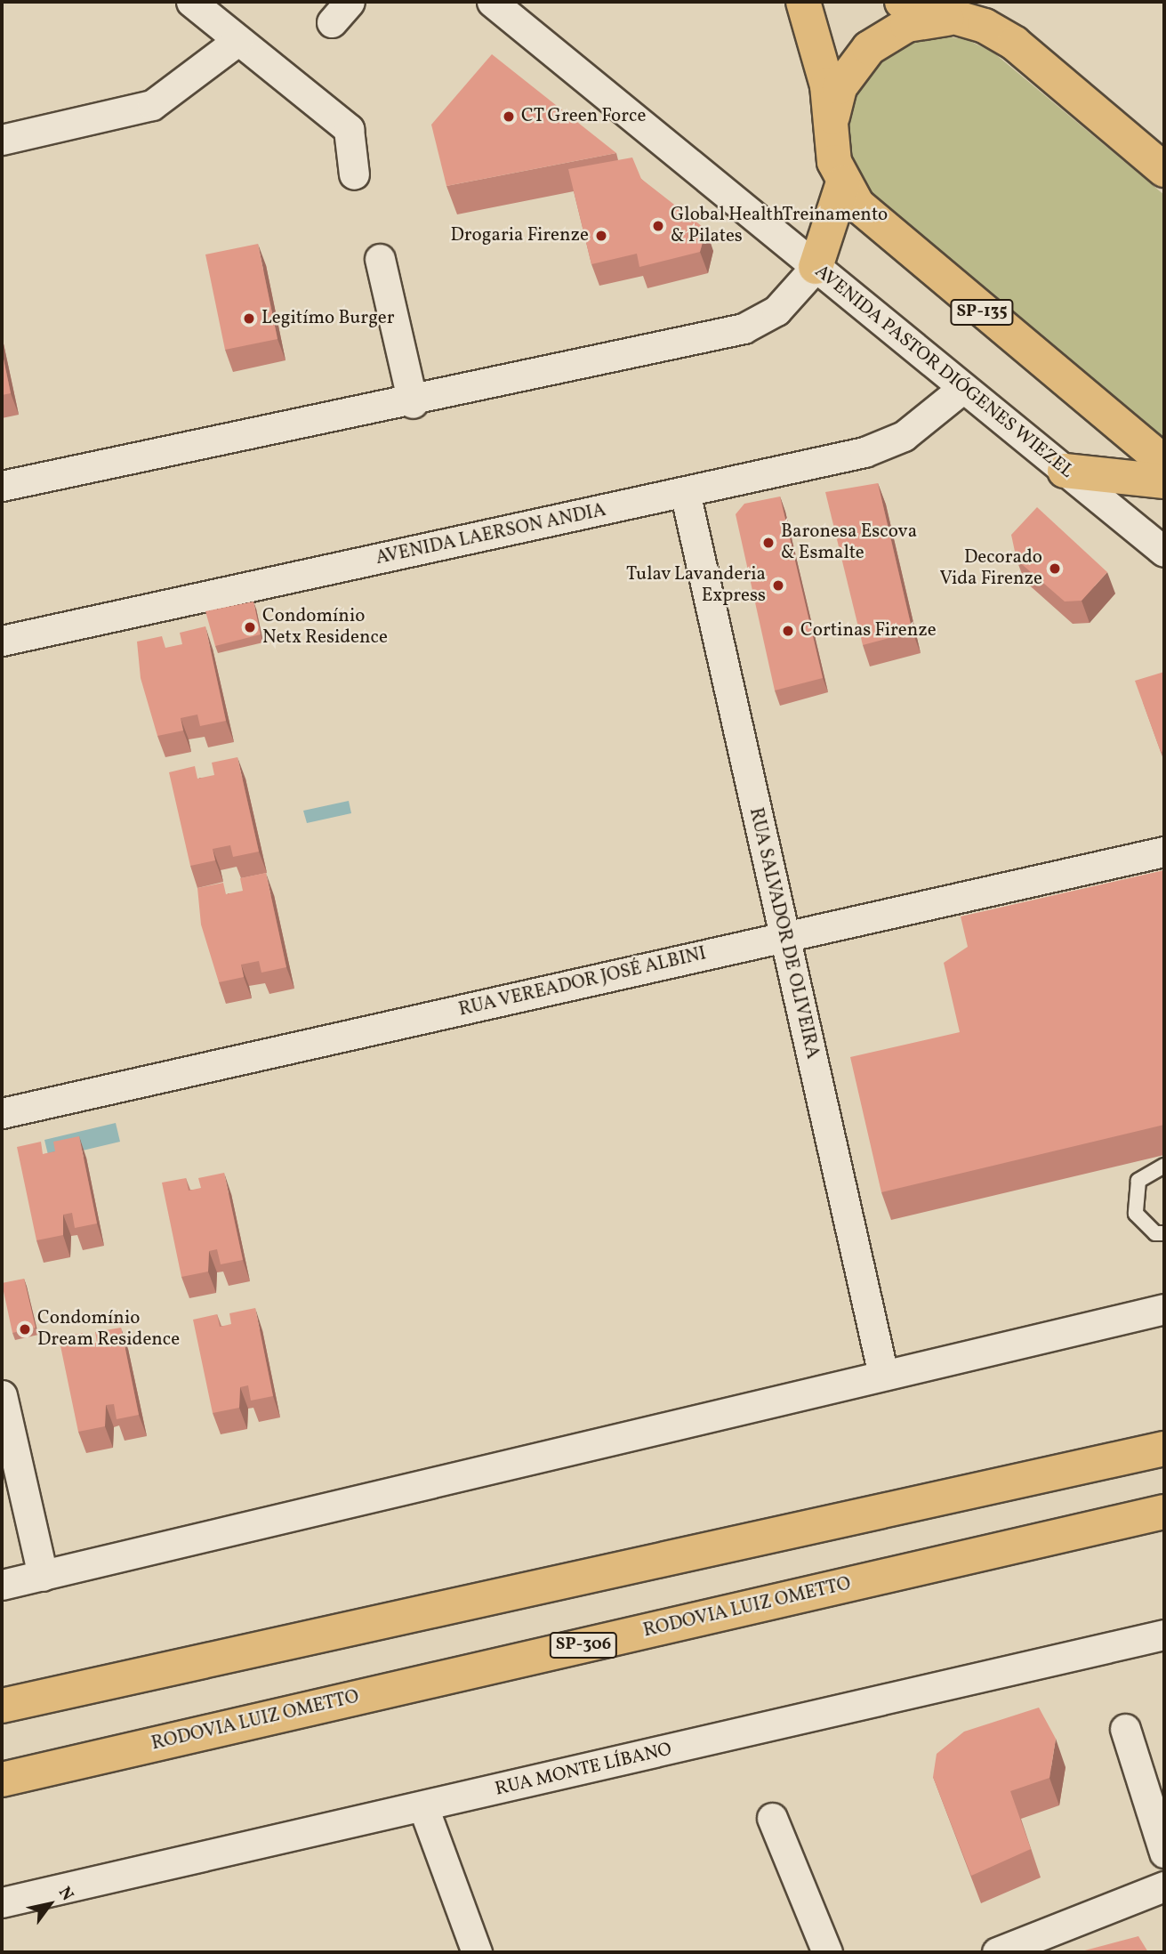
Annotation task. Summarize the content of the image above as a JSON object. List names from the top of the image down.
{
  "streets": {
    "main road": ["SP-135", "RODOVIA LUIZ OMETTO", "SP-306"],
    "street": [
      "AVENIDA PASTOR DIÓGENES WIEZEL",
      "AVENIDA LAERSON ANDIA",
      "RUA SALVADOR DE OLIVEIRA",
      "RUA VEREADOR JOSÉ ALBINI",
      "RUA MONTE LÍBANO"
    ]
  },
  "crossings": [
    ["AVENIDA PASTOR DIÓGENES WIEZEL", "AVENIDA LAERSON ANDIA"],
    ["AVENIDA LAERSON ANDIA", "RUA SALVADOR DE OLIVEIRA"],
    ["RUA SALVADOR DE OLIVEIRA", "RUA VEREADOR JOSÉ ALBINI"]
  ],
  "places": [
    "CT Green Force",
    "Global HealthTreinamento & Pilates",
    "Drogaria Firenze",
    "Legitímo Burger",
    "Baronesa Escova & Esmalte",
    "Decorado Vida Firenze",
    "Tulav Lavanderia Express",
    "Condomínio Netx Residence",
    "Cortinas Firenze",
    "Condomínio Dream Residence"
  ],
  "north": "top right"
}
